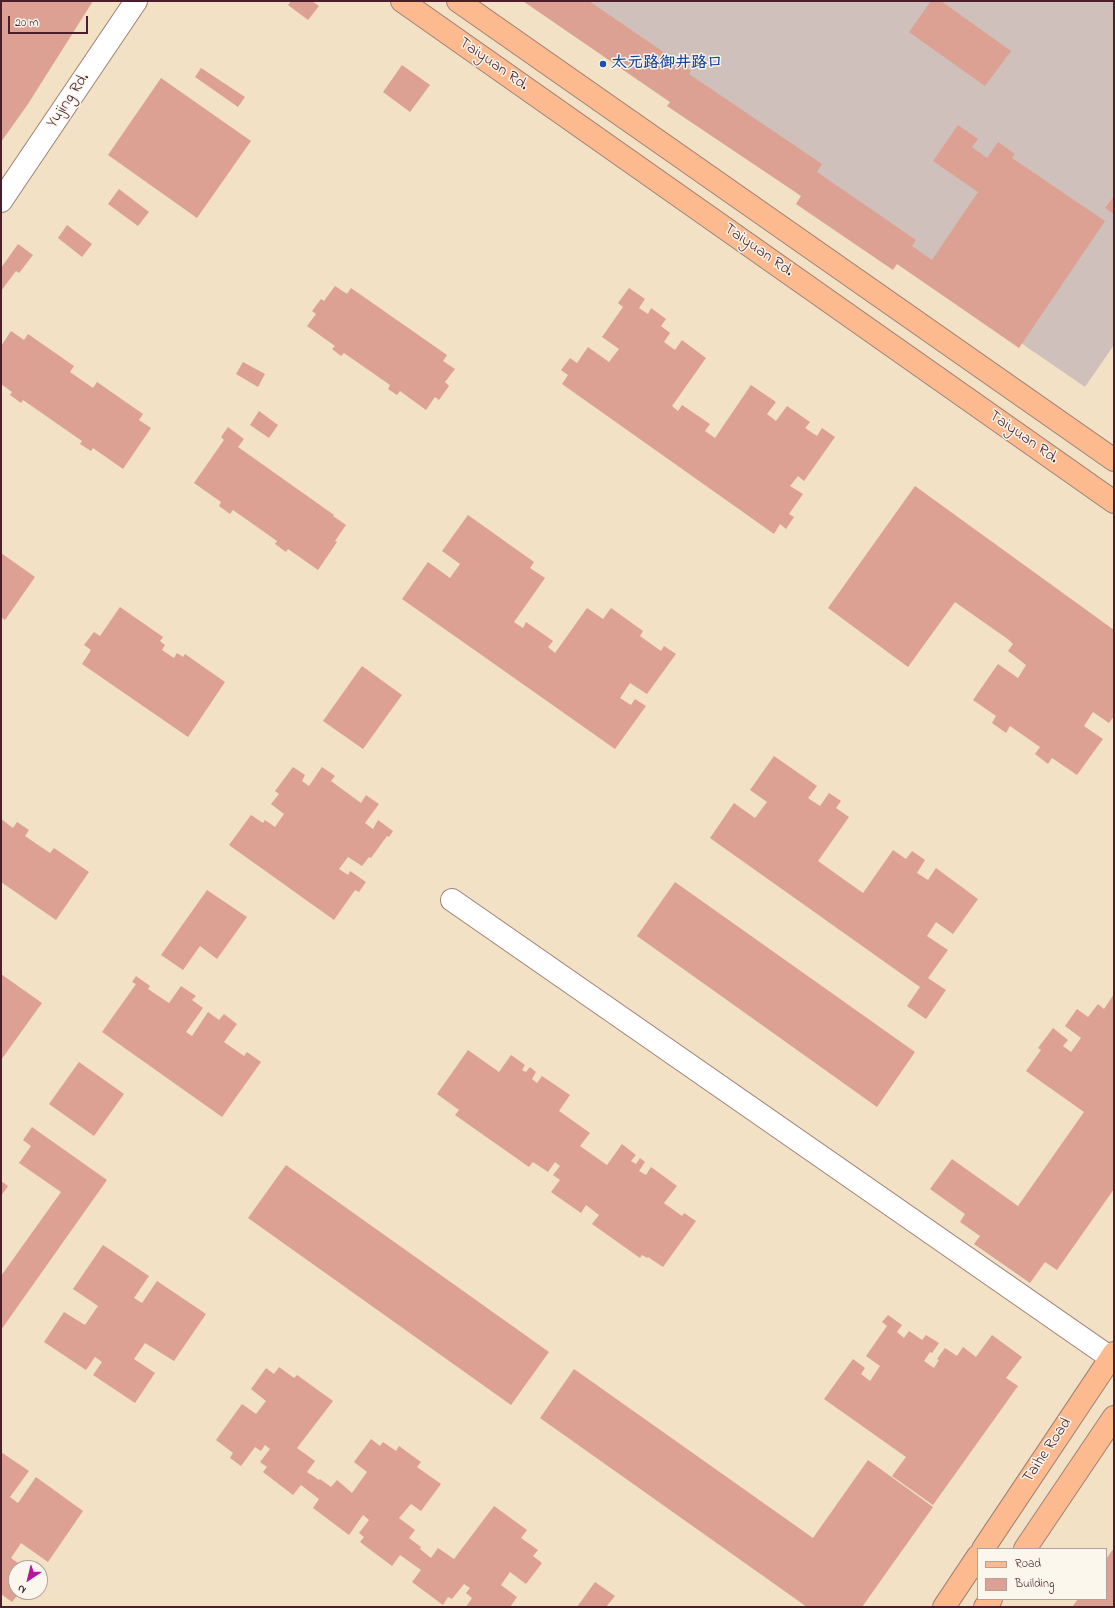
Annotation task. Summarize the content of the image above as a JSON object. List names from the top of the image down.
{
  "streets": {
    "main road": ["Taiyuan Rd.", "Taihe Road"],
    "street": ["Yujing Rd."]
  },
  "places": ["太元路御井路口"],
  "legend": ["Road", "Building"],
  "scale_bar": "20 m",
  "north": "bottom left"
}
